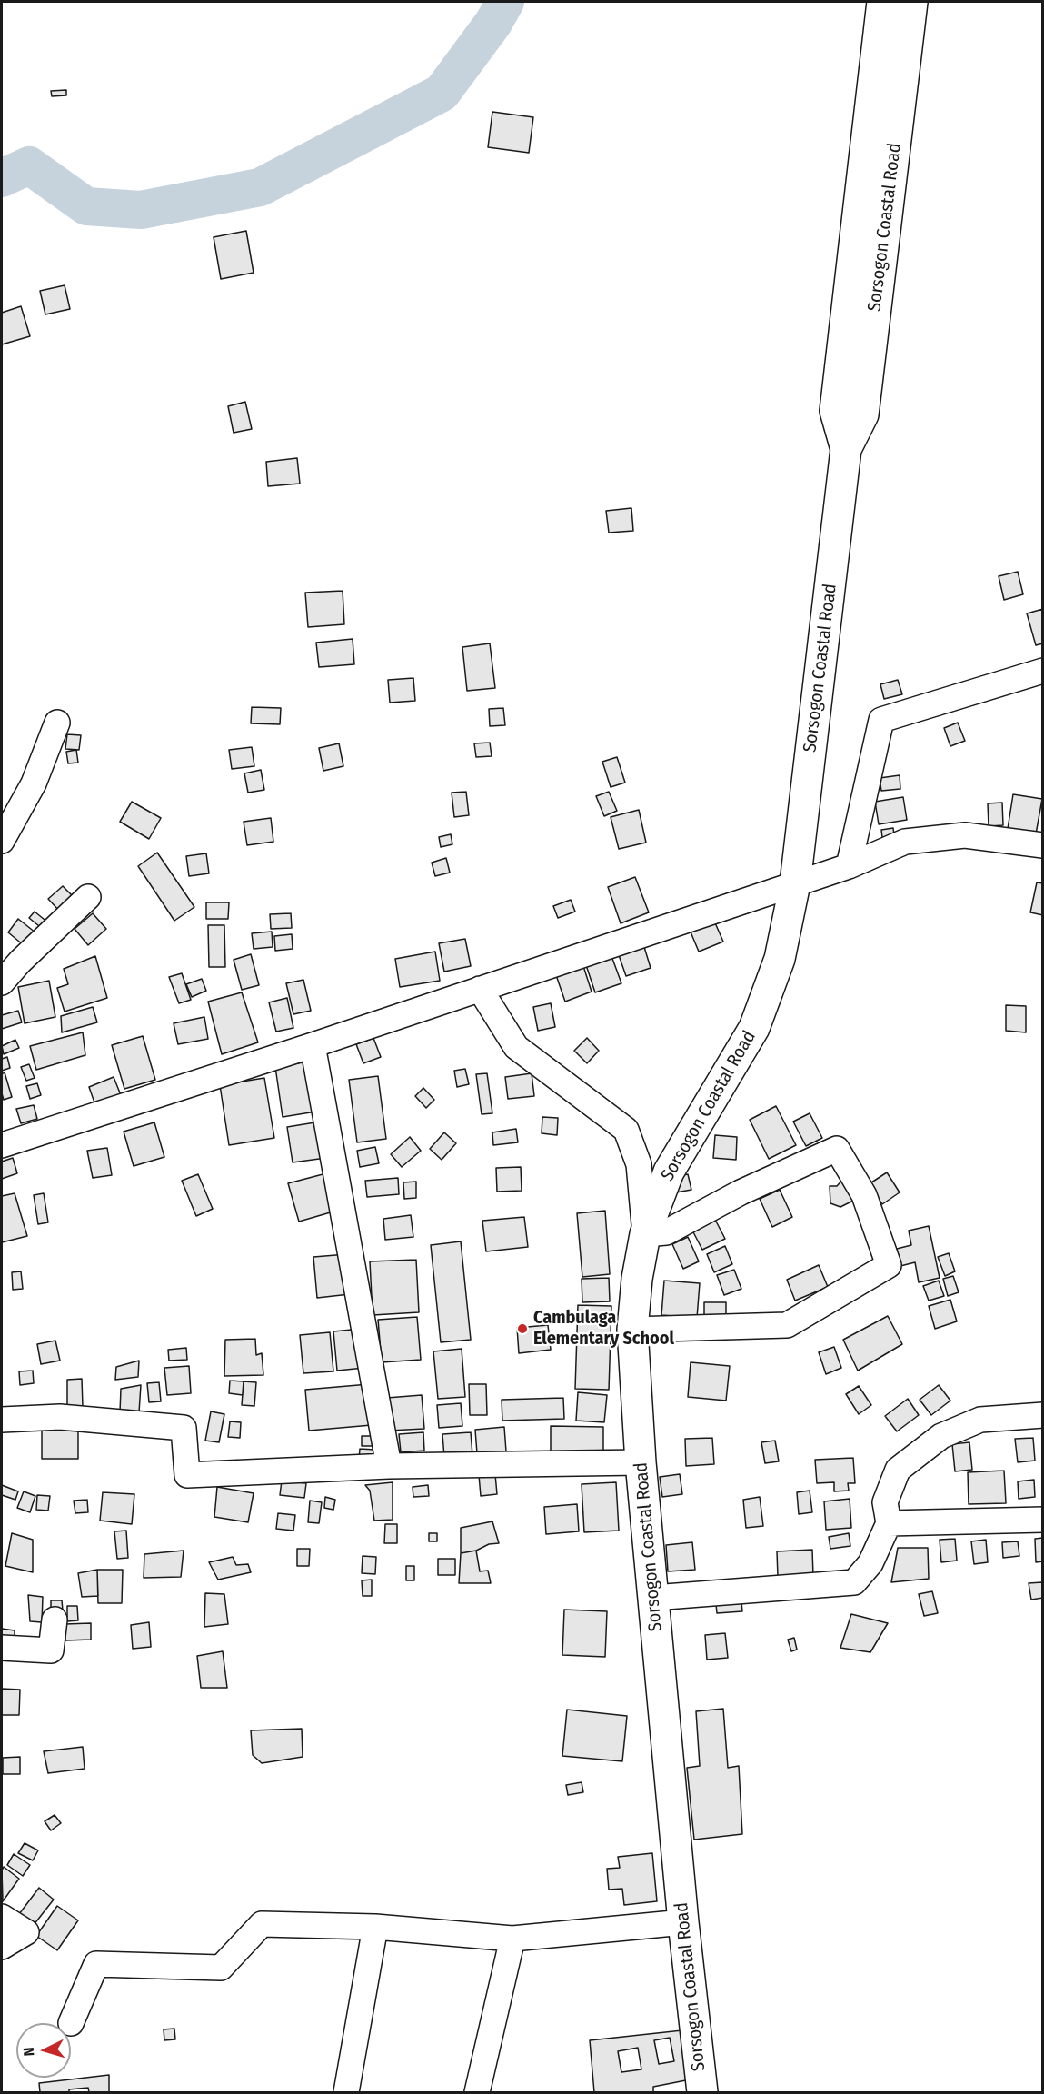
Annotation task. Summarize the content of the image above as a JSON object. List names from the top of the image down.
{
  "streets": {
    "highway": ["Sorsogon Coastal Road"]
  },
  "places": ["Cambulaga Elementary School"],
  "north": "left"
}
